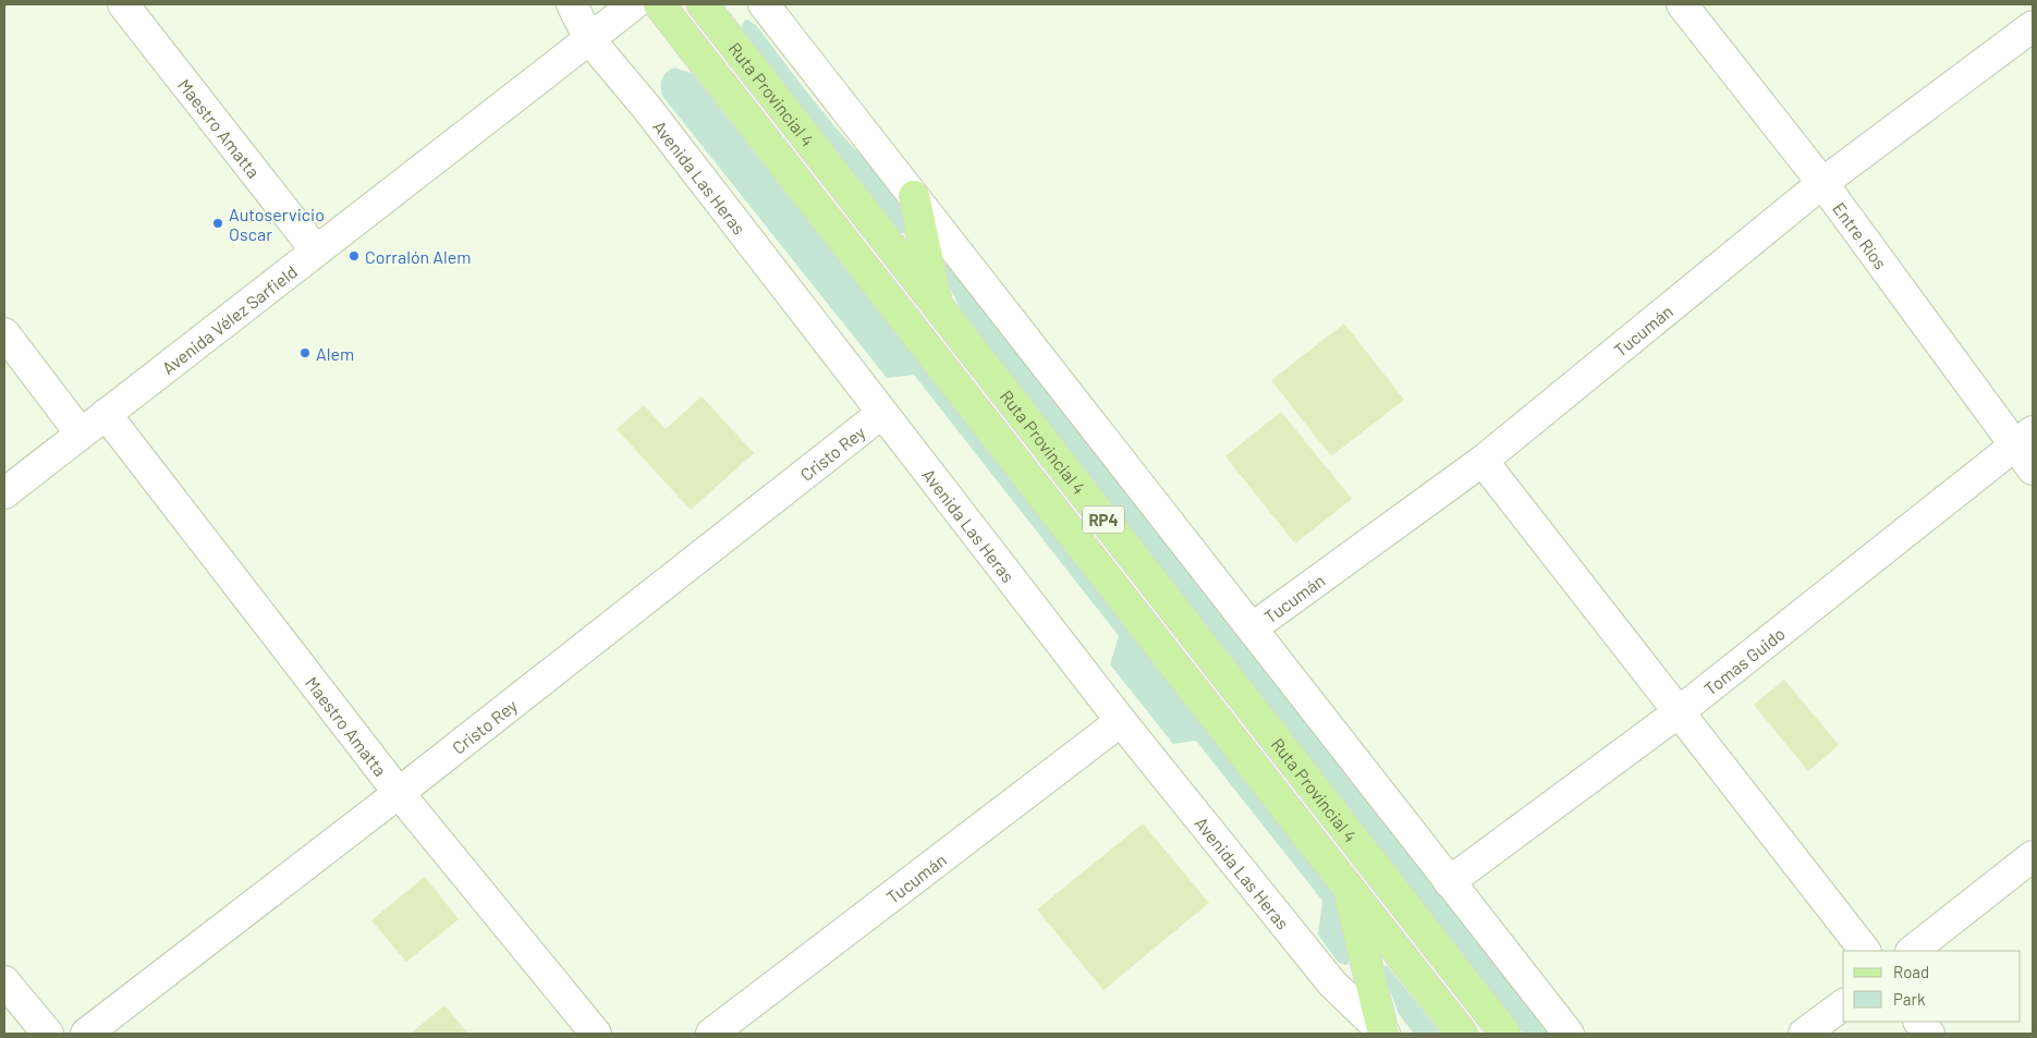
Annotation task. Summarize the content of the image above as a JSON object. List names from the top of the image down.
{
  "streets": {
    "main road": ["Ruta Provincial 4", "RP4"],
    "street": [
      "Maestro Amatta",
      "Avenida Las Heras",
      "Entre Ríos",
      "Avenida Vélez Sarfield",
      "Tucumán",
      "Cristo Rey",
      "Tomas Guido"
    ]
  },
  "crossings": [
    ["Maestro Amatta", "Avenida Vélez Sarfield"],
    ["Maestro Amatta", "Cristo Rey"],
    ["Avenida Las Heras", "Avenida Vélez Sarfield"],
    ["Avenida Las Heras", "Tucumán"],
    ["Avenida Las Heras", "Cristo Rey"],
    ["Entre Ríos", "Tucumán"],
    ["Entre Ríos", "Tomas Guido"]
  ],
  "places": ["Autoservicio Oscar", "Corralón Alem", "Alem"],
  "legend": ["Road", "Park"]
}
